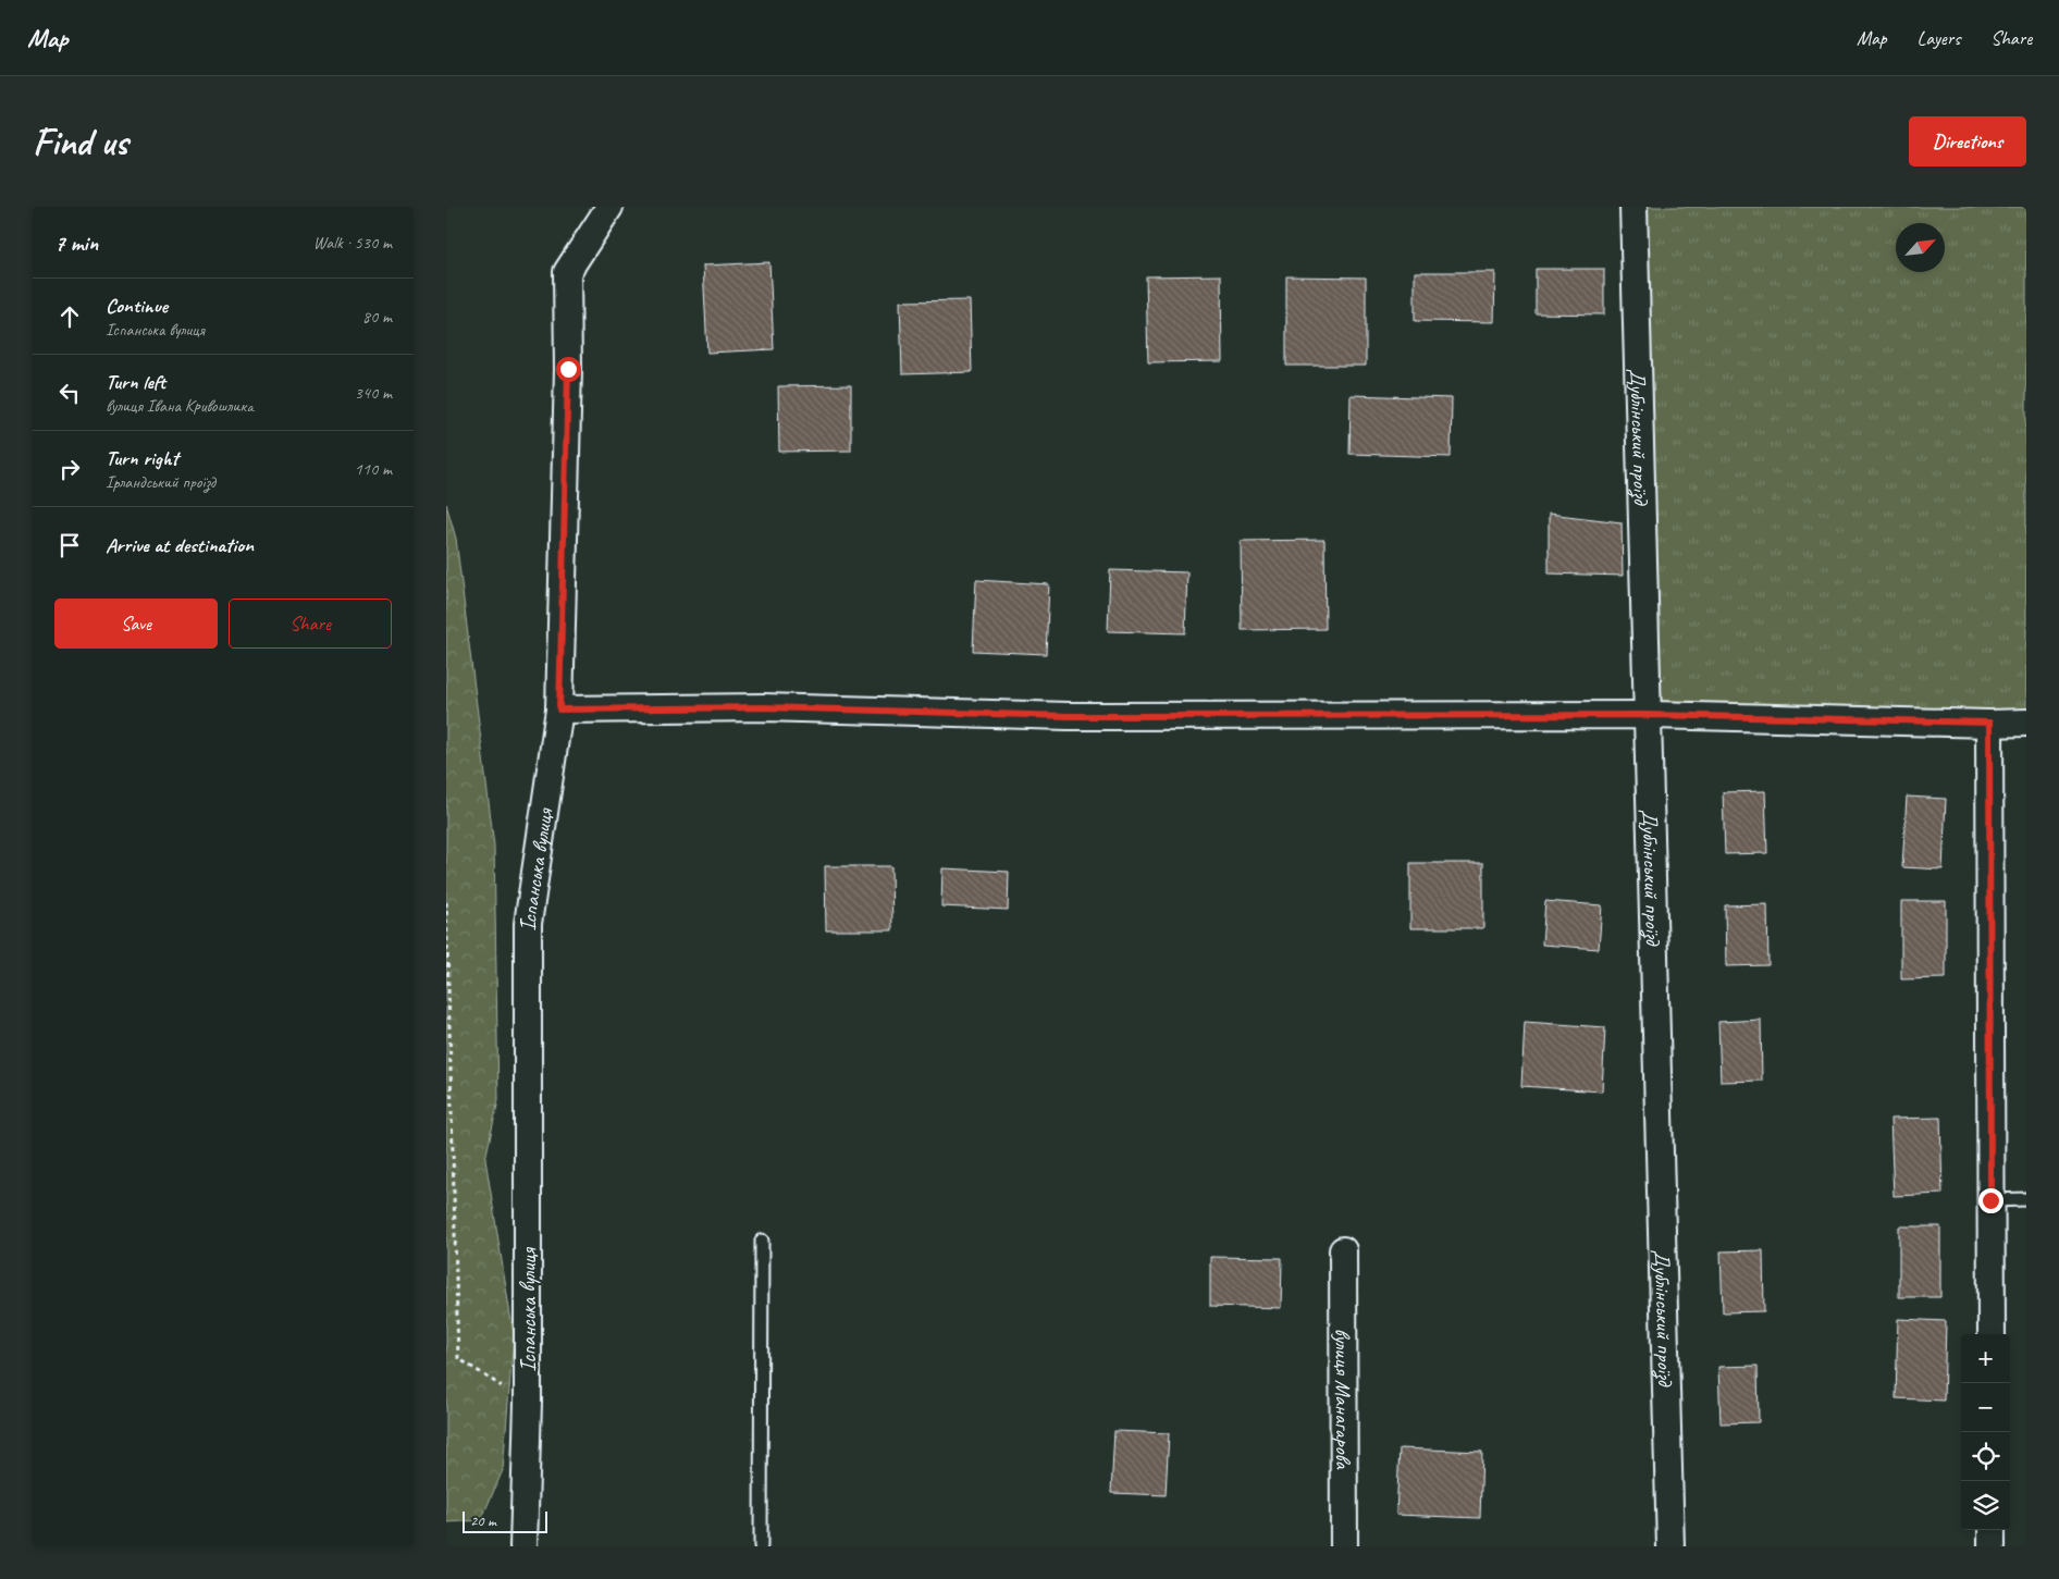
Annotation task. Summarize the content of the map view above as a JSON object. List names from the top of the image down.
{
  "streets": {
    "street": ["Дублінський проїзд", "Іспанська вулиця", "вулиця Манагарова"]
  },
  "scale_bar": "20 m",
  "north": "top right",
  "page": {
    "header": "Map",
    "nav": ["Map", "Layers", "Share"],
    "buttons": [
      "Directions",
      ["Save", "Share"]
    ],
    "title": "Find us",
    "heading": ["7 min", "Walk · 530 m"],
    "list": [
      ["Continue", "Іспанська вулиця", "80 m"],
      ["Turn left", "вулиця Івана Кривошлика", "340 m"],
      ["Turn right", "Ірландський проїзд", "110 m"],
      "Arrive at destination"
    ],
    "map_buttons": ["+", "−"],
    "scale": "20 m"
  }
}
